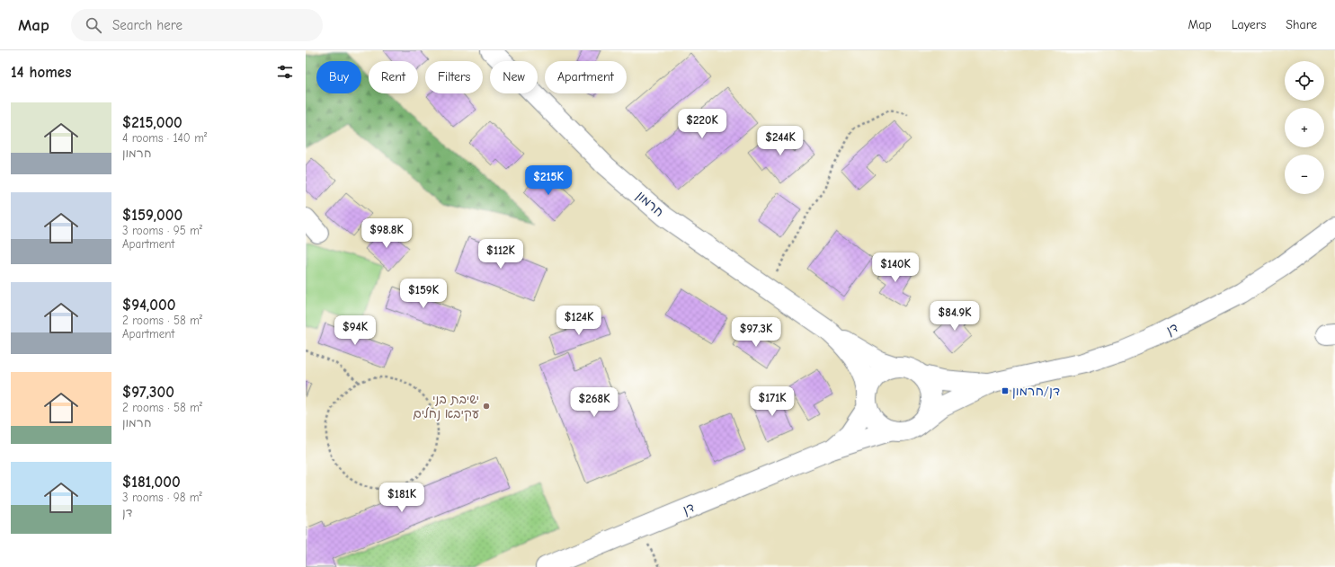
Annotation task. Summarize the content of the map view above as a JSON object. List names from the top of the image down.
{
  "streets": {
    "street": ["חרמון", "דן"]
  },
  "crossings": [
    ["חרמון", "דן"]
  ],
  "places": {
    "transit": ["דן/חרמון"],
    "other": ["ישיבת בני עקיבא נחלים"]
  },
  "page": {
    "header": "Map",
    "search": "Search here",
    "nav": ["Map", "Layers", "Share"],
    "heading": "14 homes",
    "map_buttons": ["+", "−"],
    "chip": [
      "Buy",
      "Rent",
      "Filters",
      "New",
      "Apartment"
    ],
    "list": [
      {
        "name": "$215,000",
        "note": "4 rooms · 140 m² · חרמון"
      },
      {
        "name": "$159,000",
        "note": "3 rooms · 95 m² · Apartment"
      },
      {
        "name": "$94,000",
        "note": "2 rooms · 58 m² · Apartment"
      },
      {
        "name": "$97,300",
        "note": "2 rooms · 58 m² · חרמון"
      },
      {
        "name": "$181,000",
        "note": "3 rooms · 98 m² · דן"
      }
    ],
    "price": [
      "$220K",
      "$244K",
      "$215K",
      "$98.8K",
      "$112K",
      "$140K",
      "$159K",
      "$84.9K",
      "$124K",
      "$94K",
      "$97.3K",
      "$171K",
      "$268K",
      "$181K"
    ]
  }
}
